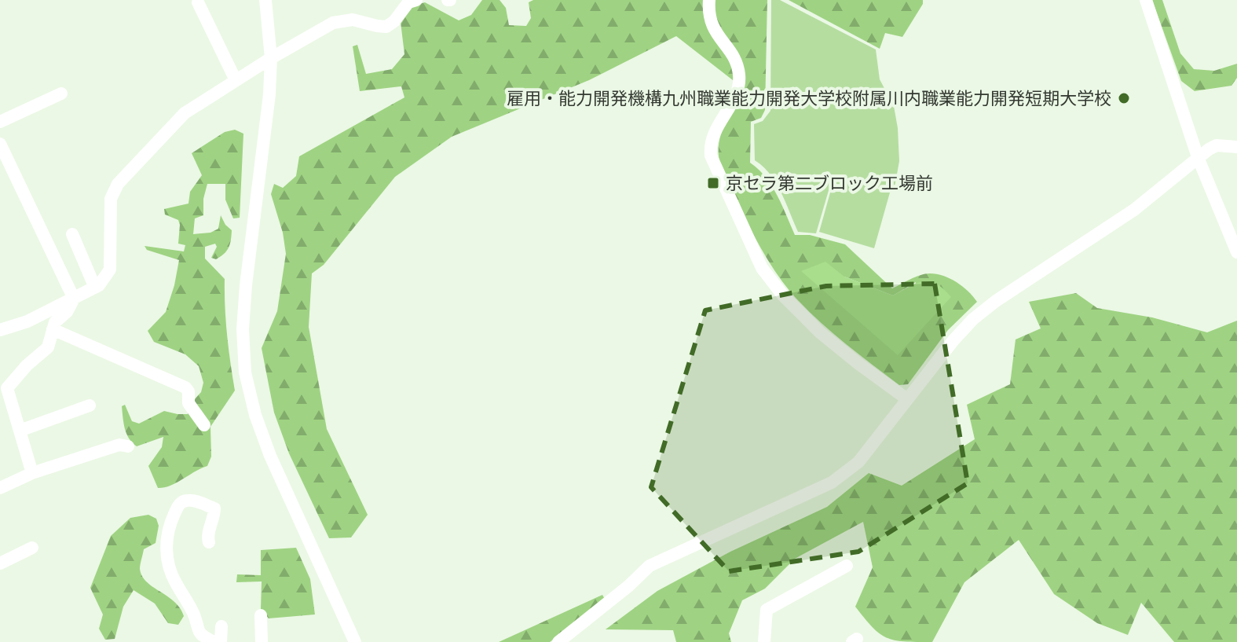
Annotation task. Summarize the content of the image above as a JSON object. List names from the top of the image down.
{
  "places": {
    "other": ["雇用・能力開発機構九州職業能力開発大学校附属川内職業能力開発短期大学校"],
    "transit": ["京セラ第二ブロック工場前"]
  }
}
